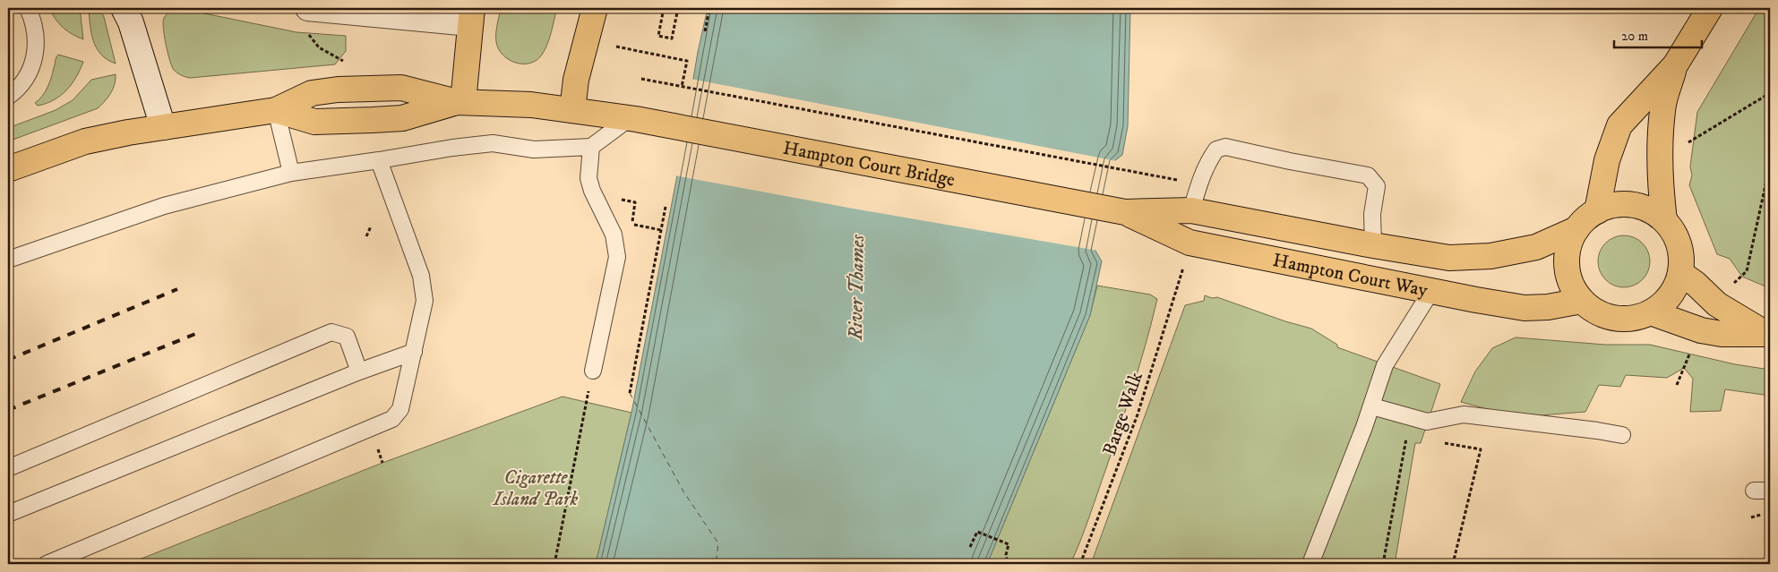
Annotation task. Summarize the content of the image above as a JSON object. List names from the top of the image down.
{
  "streets": {
    "main road": ["Hampton Court Bridge", "Hampton Court Way"],
    "path": ["Barge Walk"]
  },
  "crossings": [
    ["Hampton Court Bridge", "Hampton Court Way"]
  ],
  "water": ["River Thames"],
  "parks": ["Cigarette Island Park"],
  "scale_bar": "20 m"
}
